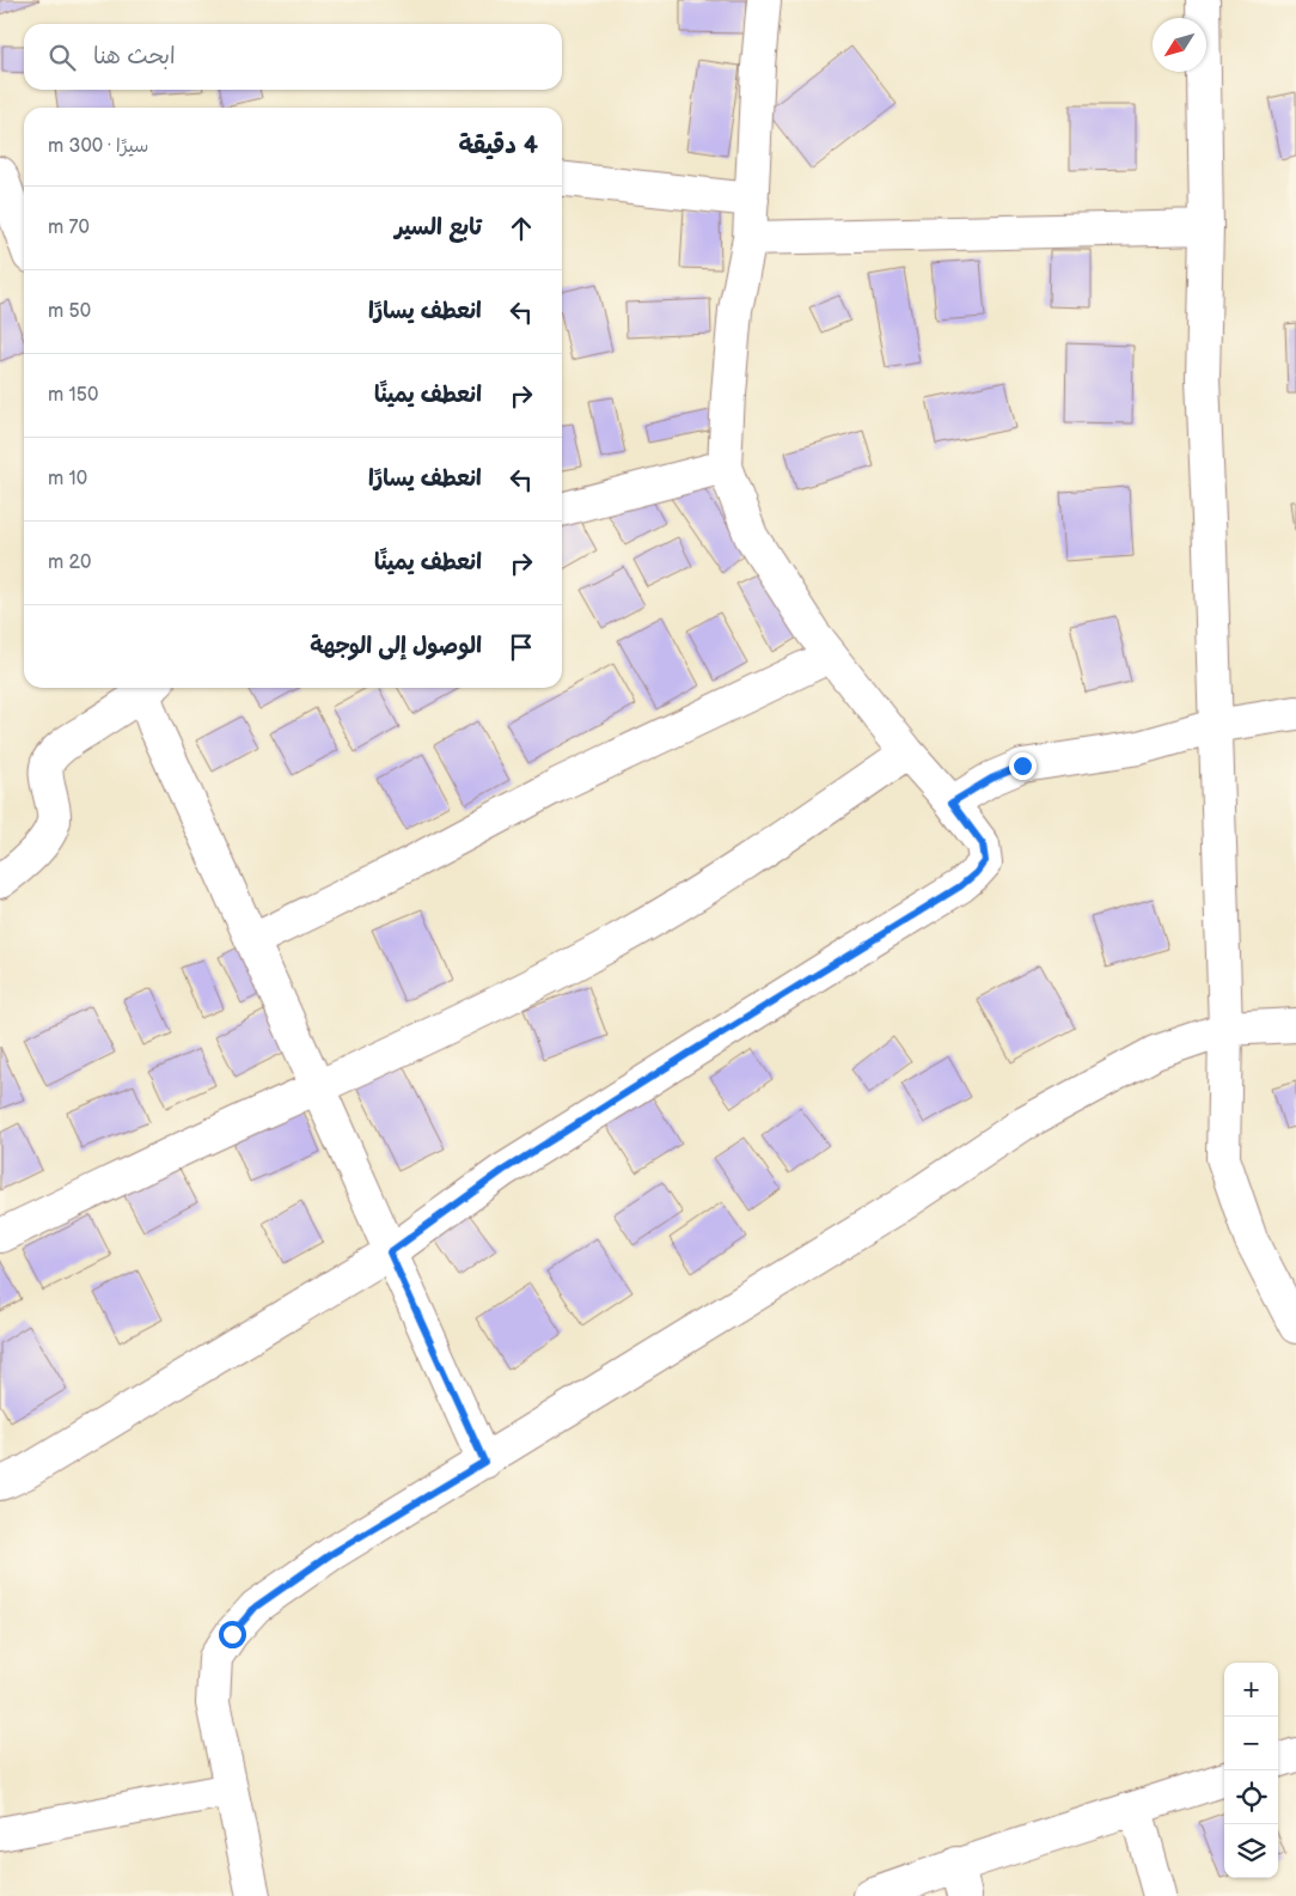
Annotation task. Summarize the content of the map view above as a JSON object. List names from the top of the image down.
{
  "north": "bottom left",
  "page": {
    "search": "ابحث هنا",
    "heading": ["4 دقيقة", "سيرًا · 300 m"],
    "list": [
      ["تابع السير", "70 m"],
      ["انعطف يسارًا", "50 m"],
      ["انعطف يمينًا", "150 m"],
      ["انعطف يسارًا", "10 m"],
      ["انعطف يمينًا", "20 m"],
      "الوصول إلى الوجهة"
    ],
    "map_buttons": ["+", "−"]
  }
}
